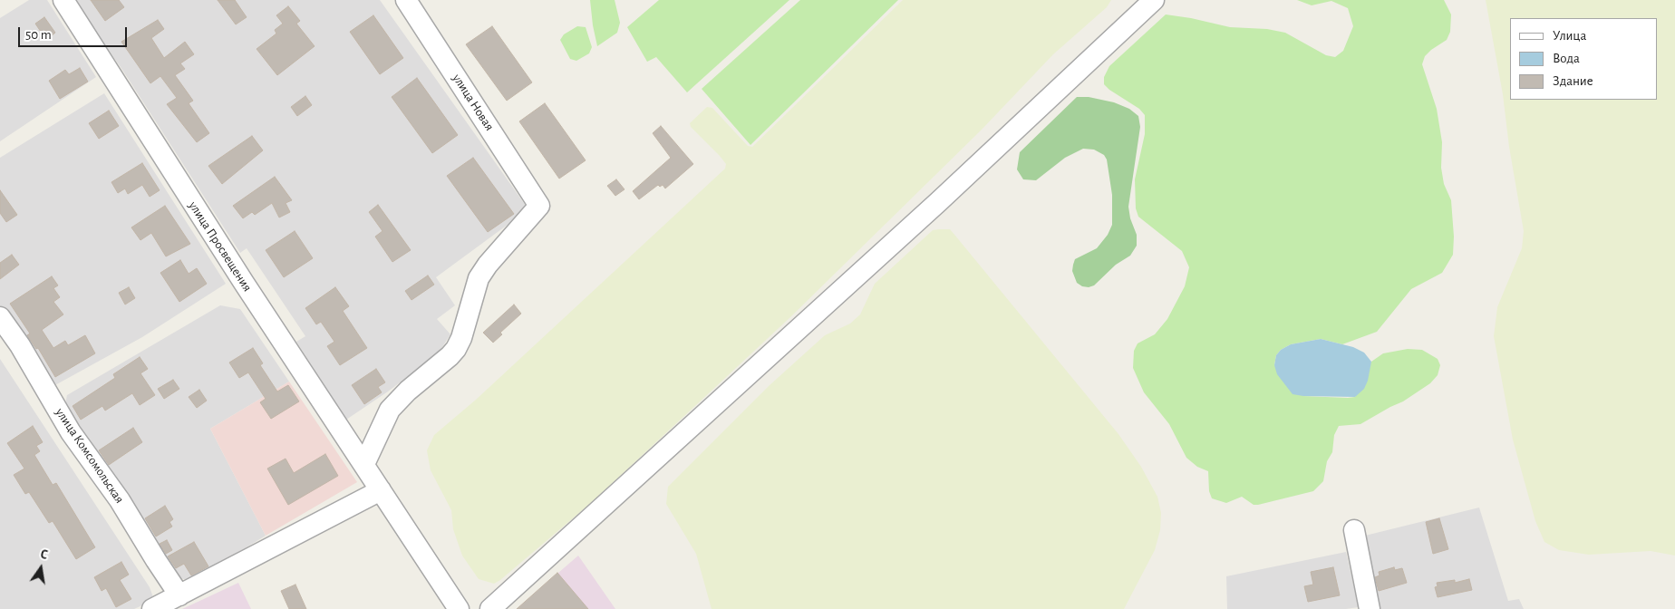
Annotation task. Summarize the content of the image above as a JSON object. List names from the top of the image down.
{
  "streets": {
    "street": ["улица Новая", "улица Просвещения", "улица Комсомольская"]
  },
  "crossings": [
    ["улица Новая", "улица Просвещения"]
  ],
  "legend": ["Улица", "Вода", "Здание"],
  "scale_bar": "50 m",
  "north": "top"
}
